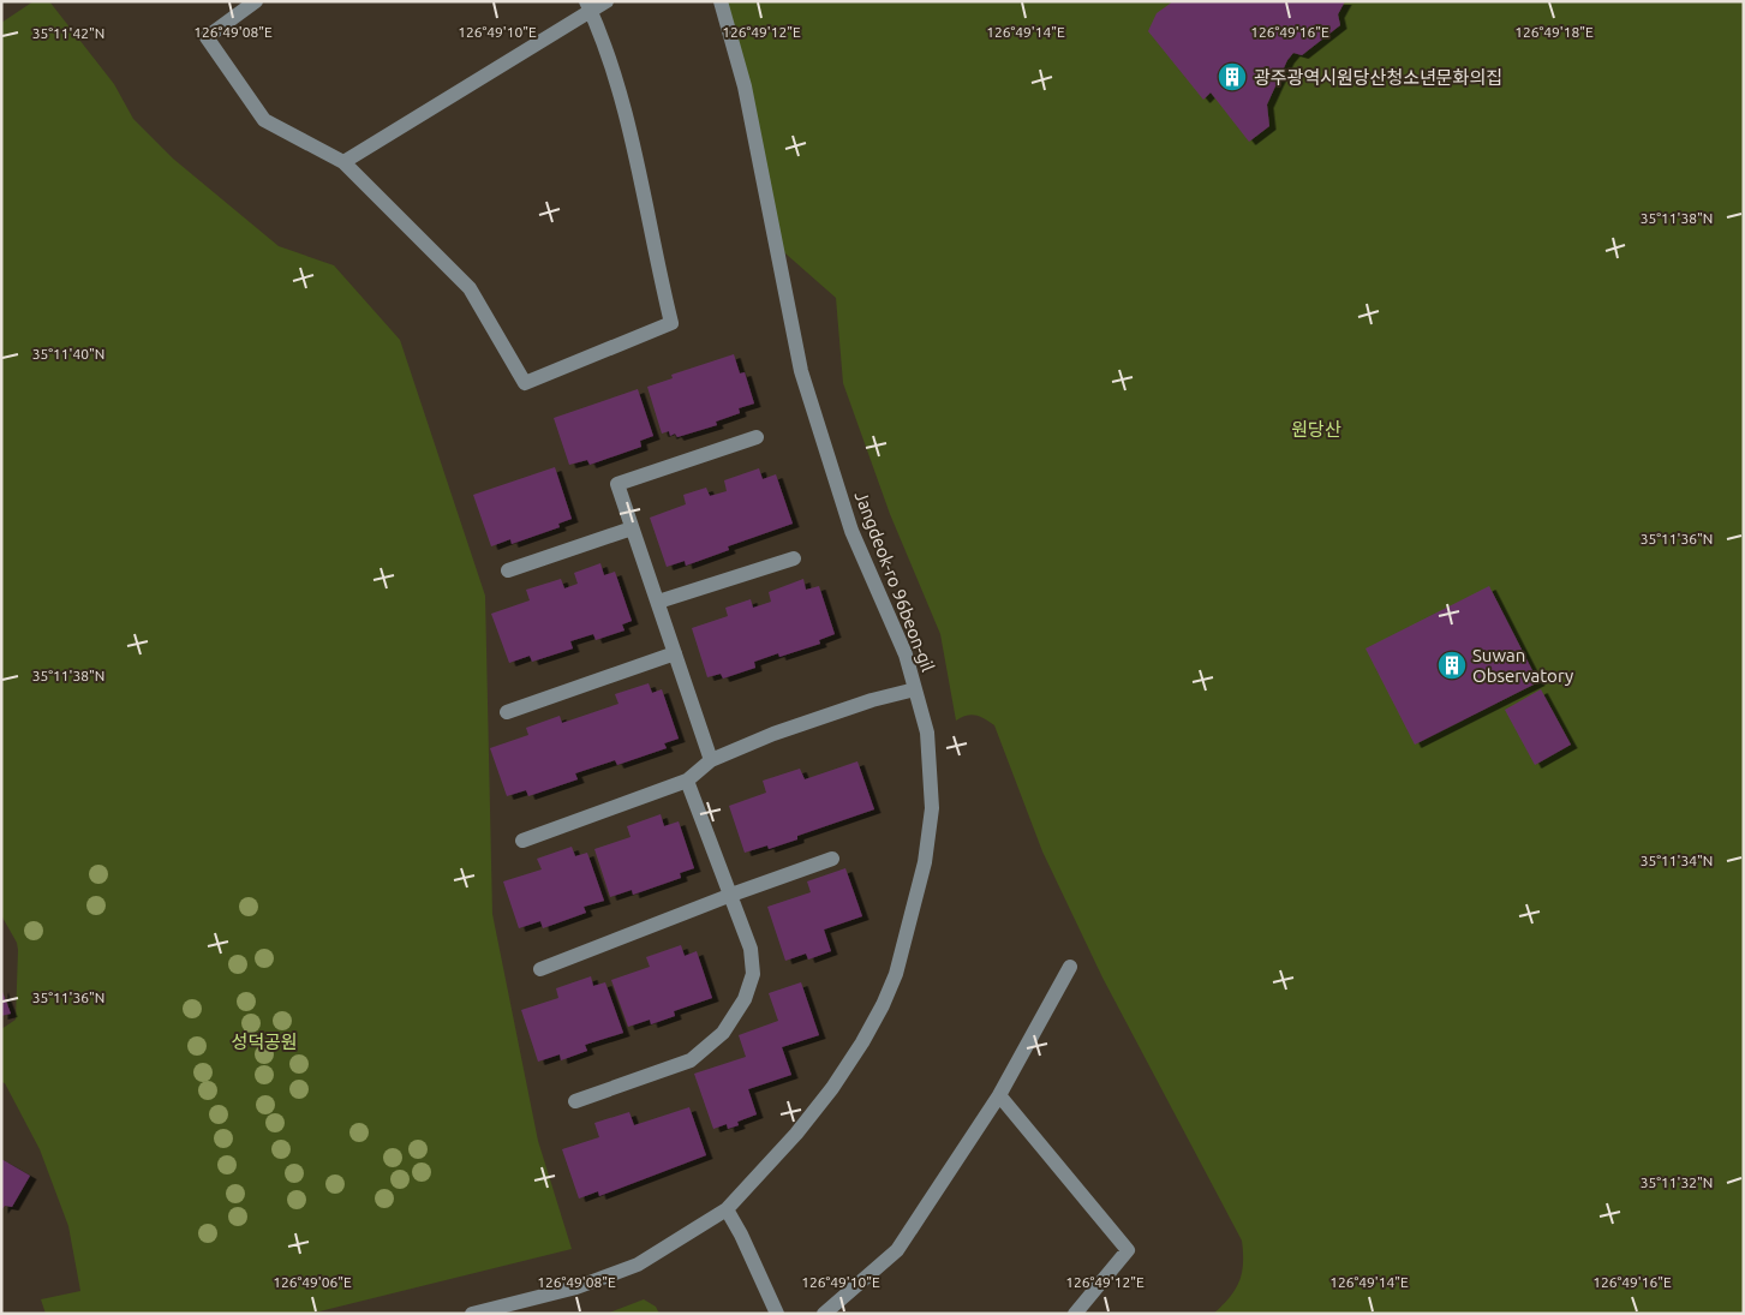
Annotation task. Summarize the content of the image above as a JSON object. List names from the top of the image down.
{
  "streets": {
    "street": ["Jangdeok-ro 96beon-gil"]
  },
  "parks": ["원당산", "성덕공원"],
  "places": {
    "building": ["광주광역시원당산청소년문화의집", "Suwan Observatory"]
  },
  "coordinates": [
    "126°49'08\"E",
    "126°49'10\"E",
    "126°49'12\"E",
    "126°49'14\"E",
    "126°49'16\"E",
    "126°49'18\"E",
    "35°11'42\"N",
    "35°11'38\"N",
    "35°11'40\"N",
    "35°11'36\"N",
    "35°11'34\"N",
    "35°11'32\"N",
    "126°49'06\"E"
  ]
}
